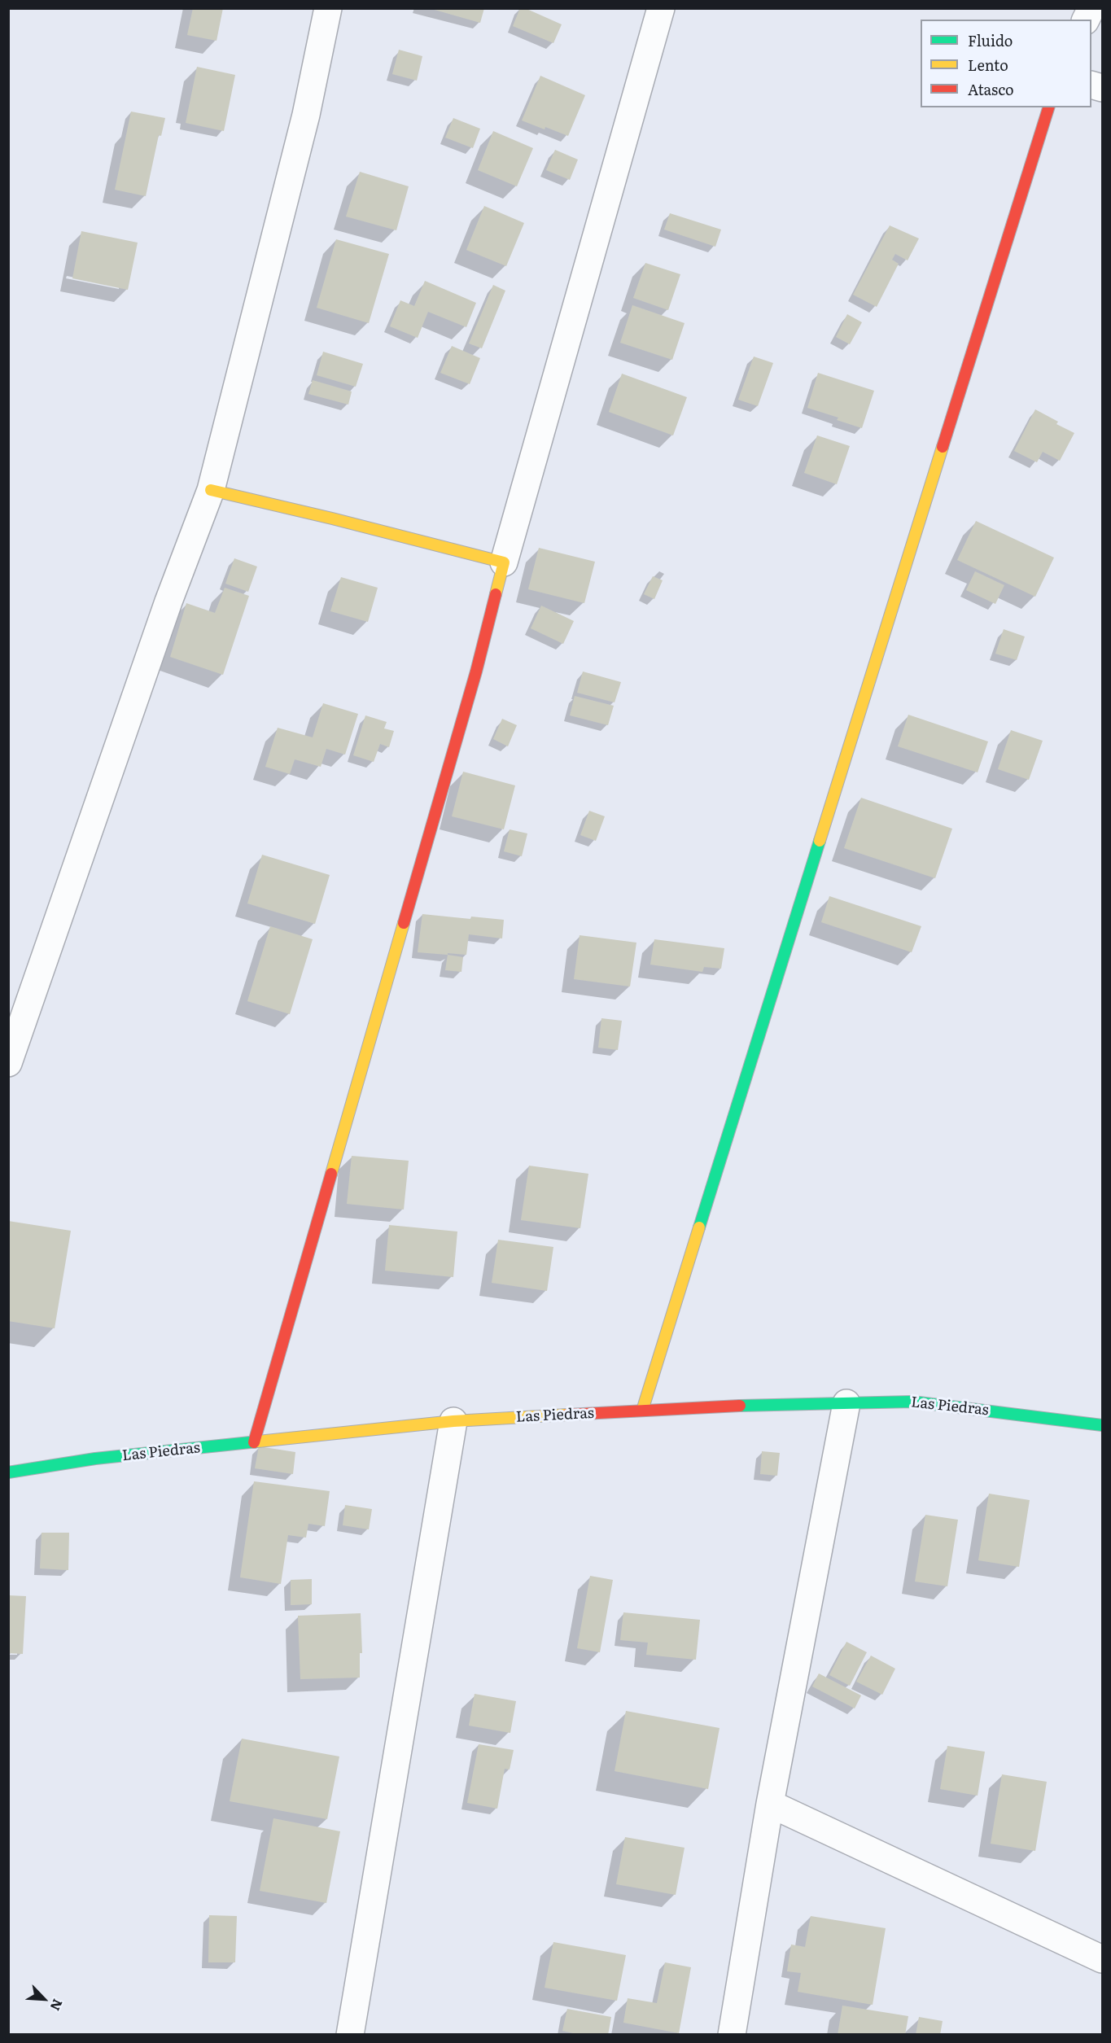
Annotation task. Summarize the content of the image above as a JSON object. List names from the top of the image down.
{
  "streets": {
    "street": ["Las Piedras"]
  },
  "legend": ["Fluido", "Lento", "Atasco"],
  "north": "bottom right"
}
